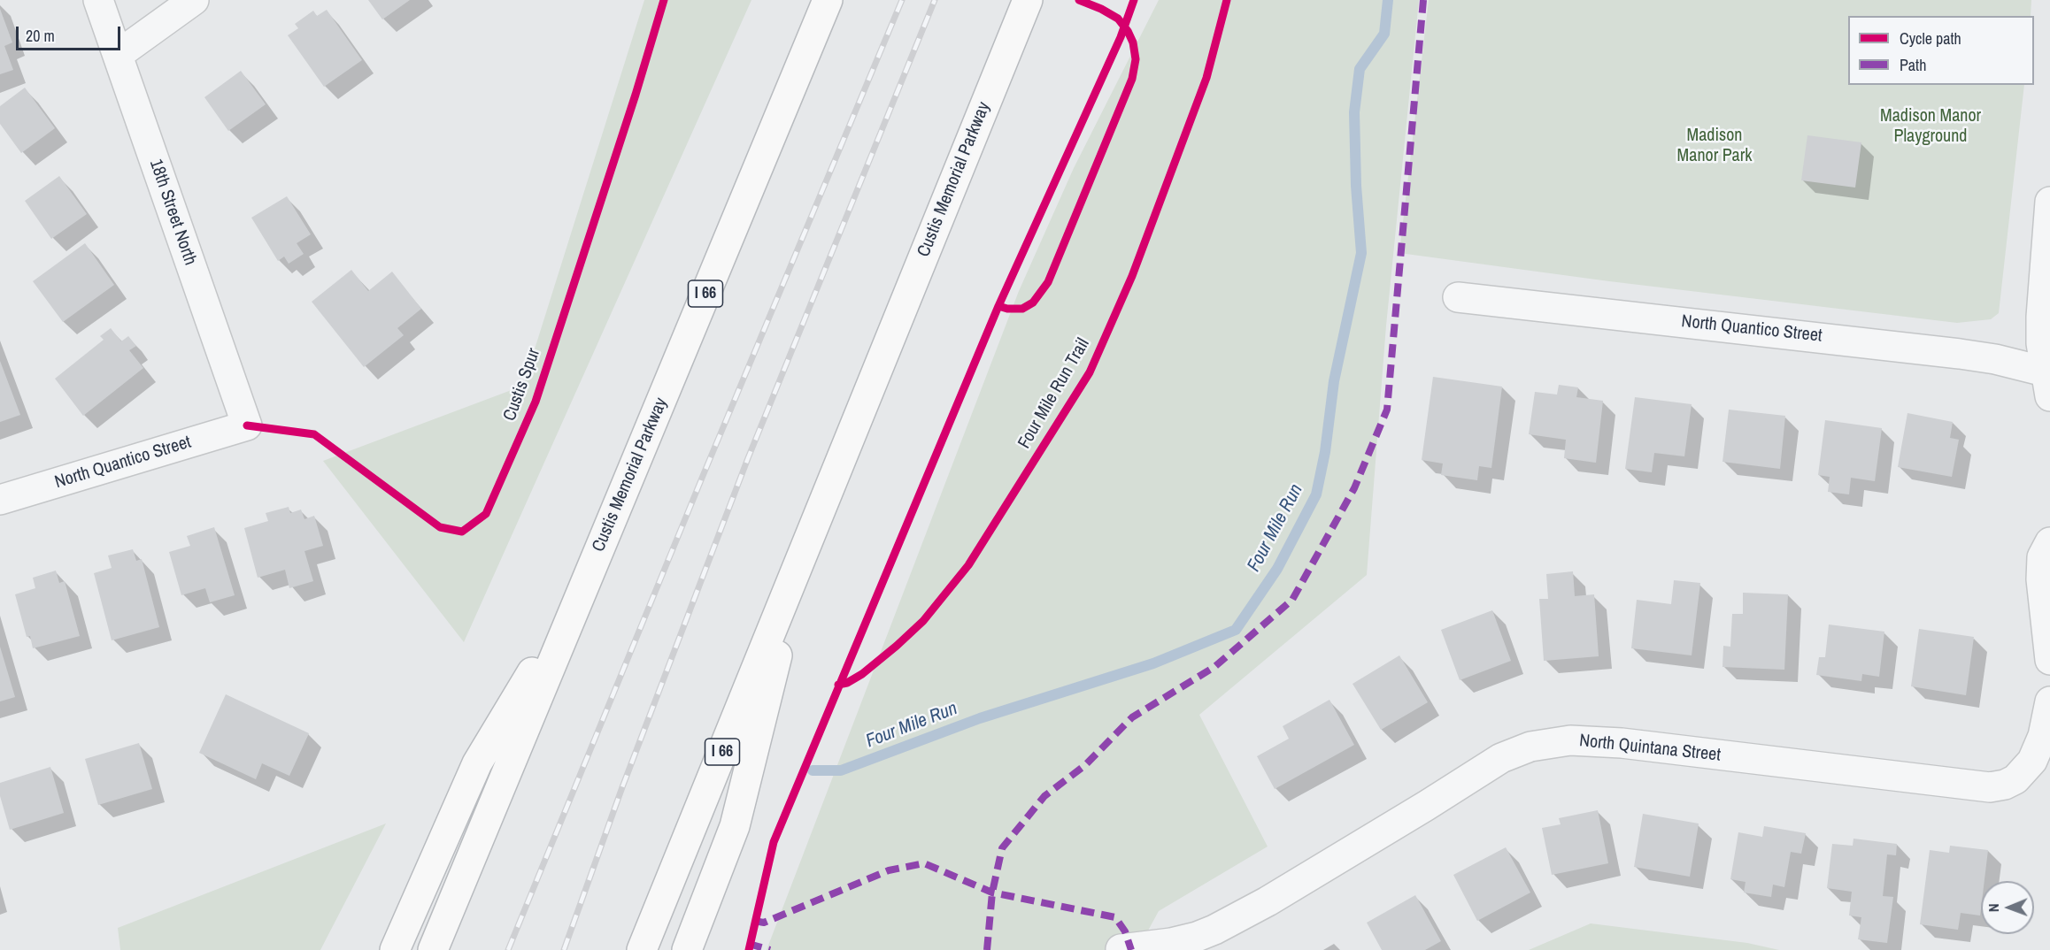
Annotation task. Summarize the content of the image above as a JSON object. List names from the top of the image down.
{
  "streets": {
    "highway": ["Custis Memorial Parkway", "I 66"],
    "street": ["18th Street North", "North Quantico Street", "North Quintana Street"],
    "cycle path": ["Custis Spur", "Four Mile Run Trail"]
  },
  "crossings": [
    ["18th Street North", "North Quantico Street"]
  ],
  "water": ["Four Mile Run"],
  "parks": ["Madison Manor Playground", "Madison Manor Park"],
  "legend": ["Cycle path", "Path"],
  "scale_bar": "20 m",
  "north": "left"
}
